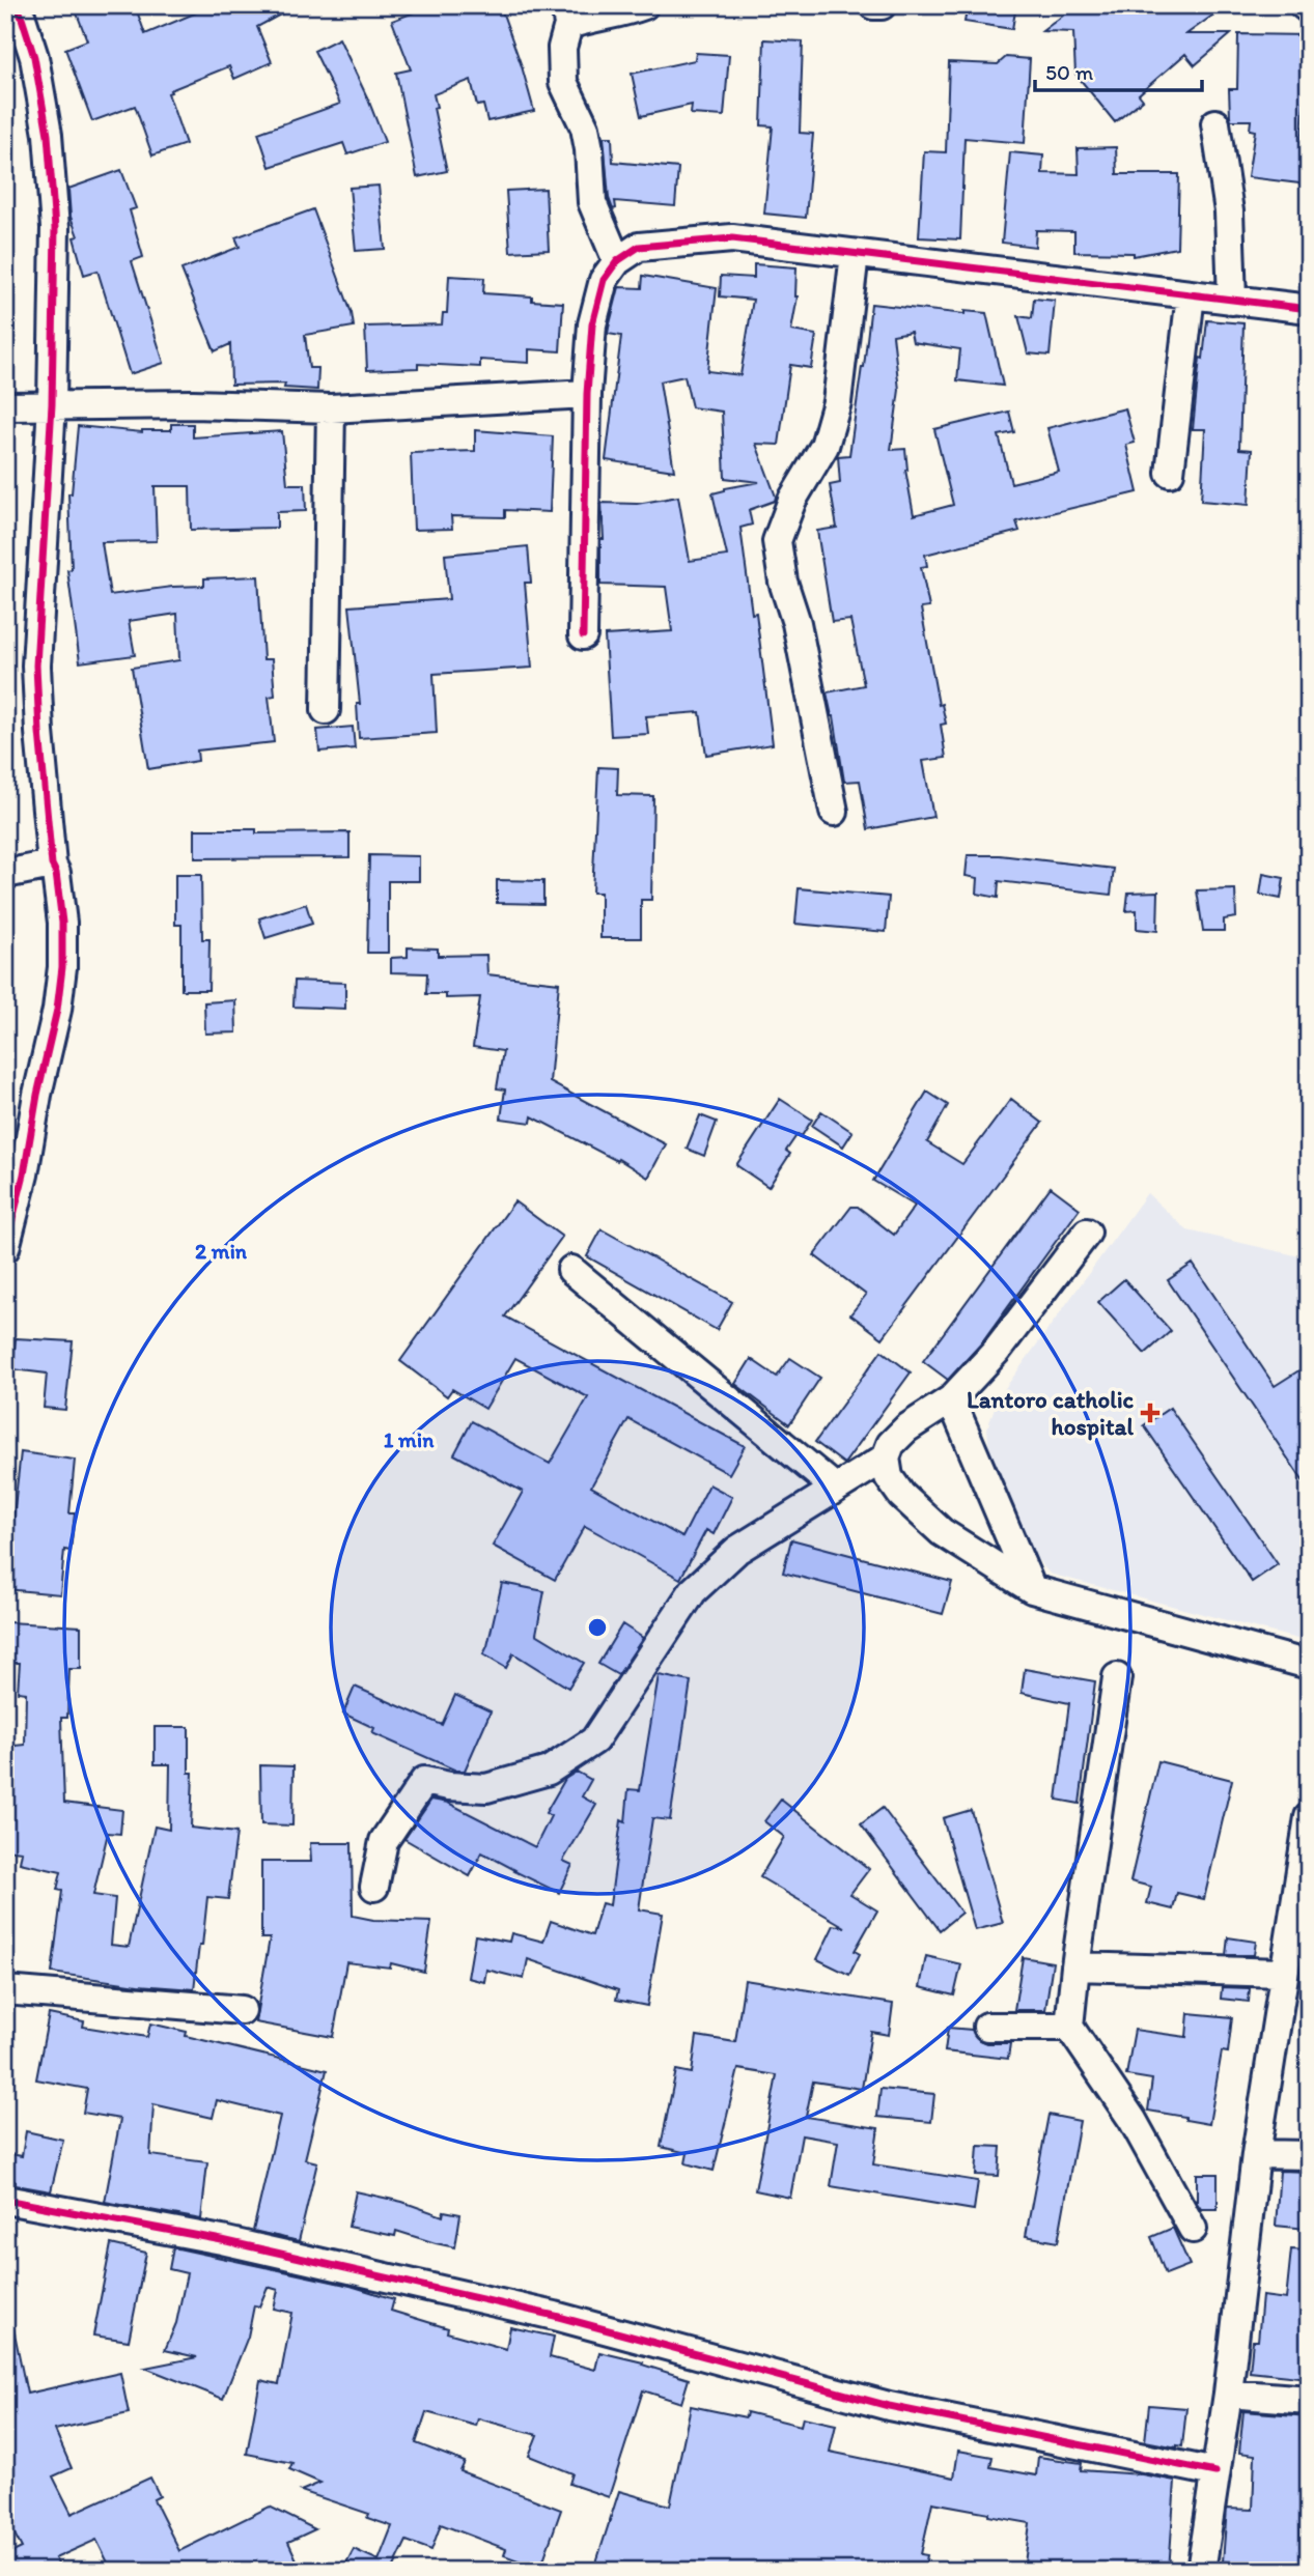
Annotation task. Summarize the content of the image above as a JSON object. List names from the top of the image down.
{
  "places": {
    "health": ["Lantoro catholic hospital"]
  },
  "scale_bar": "50 m",
  "rings": ["2 min", "1 min"]
}
